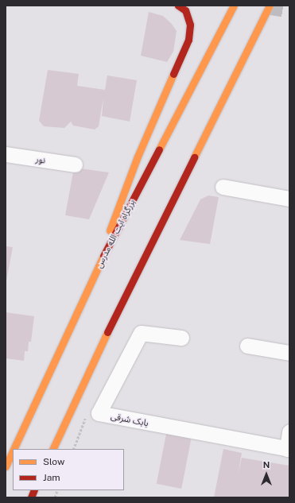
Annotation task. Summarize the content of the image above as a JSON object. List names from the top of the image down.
{
  "streets": {
    "main road": ["بزرگراه آیت الله مدرس"],
    "street": ["نور", "بابک شرقی"]
  },
  "legend": ["Slow", "Jam"],
  "north": "top"
}
